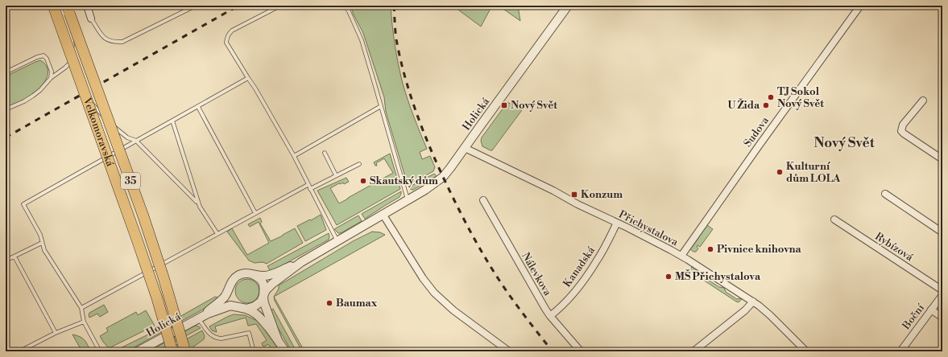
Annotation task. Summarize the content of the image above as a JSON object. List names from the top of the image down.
{
  "streets": {
    "main road": ["Velkomoravská", "35"],
    "street": [
      "Holická",
      "Sudova",
      "Přichystalova",
      "Rybízová",
      "Kanadská",
      "Nálevkova",
      "Boční"
    ]
  },
  "crossings": [
    ["Holická", "Přichystalova"],
    ["Sudova", "Přichystalova"],
    ["Přichystalova", "Kanadská"],
    ["Kanadská", "Nálevkova"]
  ],
  "districts": ["Nový Svět"],
  "places": {
    "other": [
      "TJ Sokol Nový Svět",
      "U Žida",
      "Kulturní dům LOLA",
      "Skautský dům",
      "Pivnice knihovna",
      "MŠ Přichystalova",
      "Baumax"
    ],
    "transit": ["Nový Svět", "Konzum"]
  }
}
